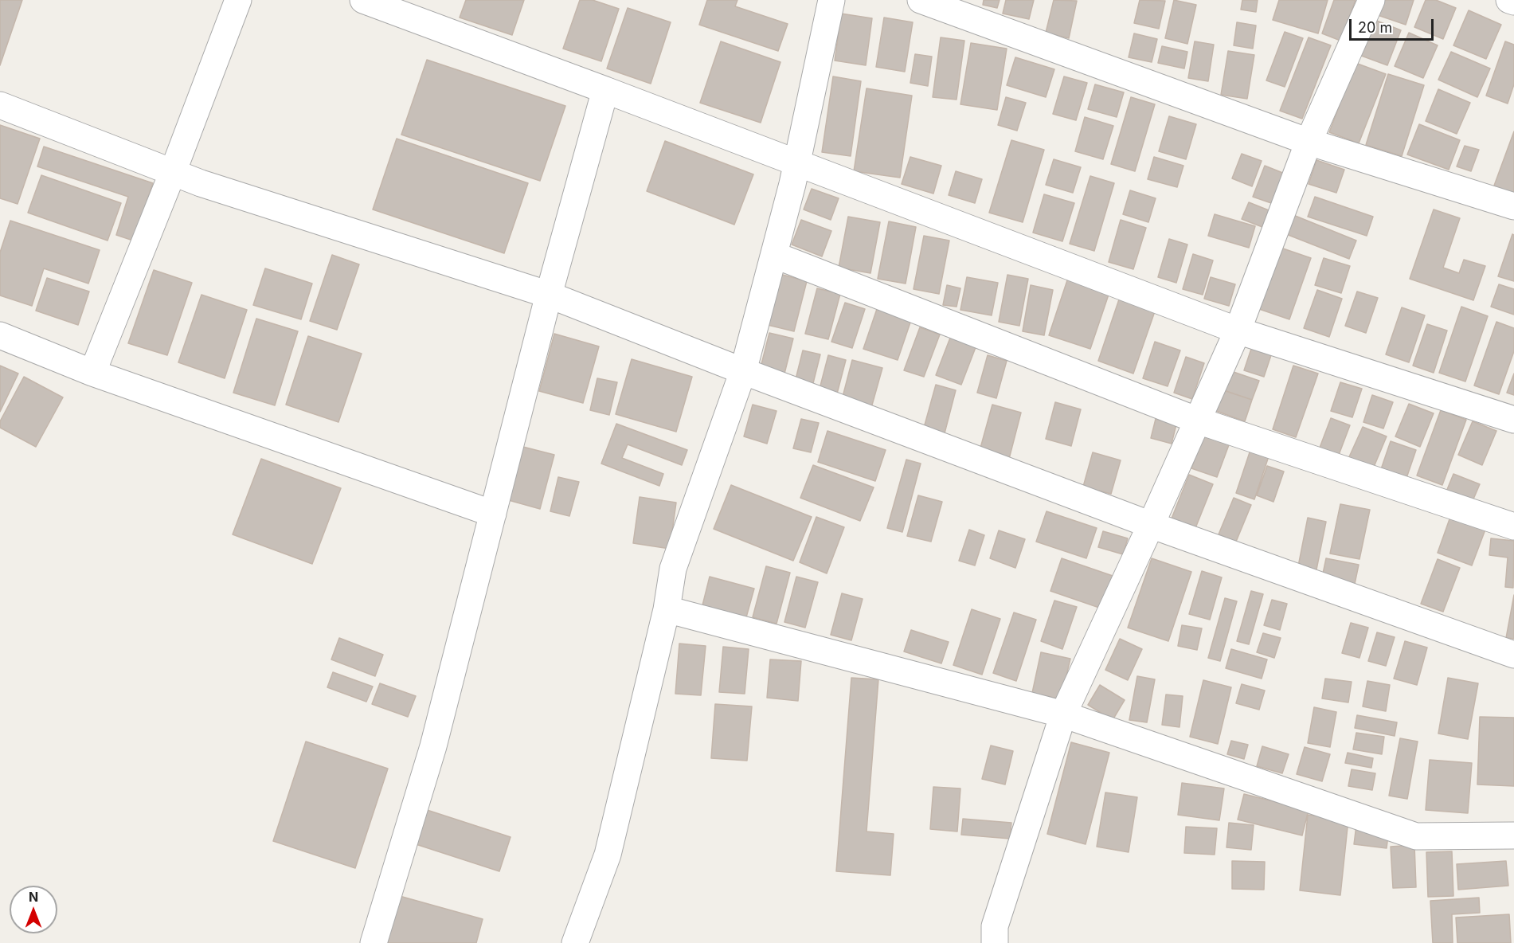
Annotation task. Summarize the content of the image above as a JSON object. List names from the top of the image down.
{
  "scale_bar": "20 m",
  "north": "top"
}
